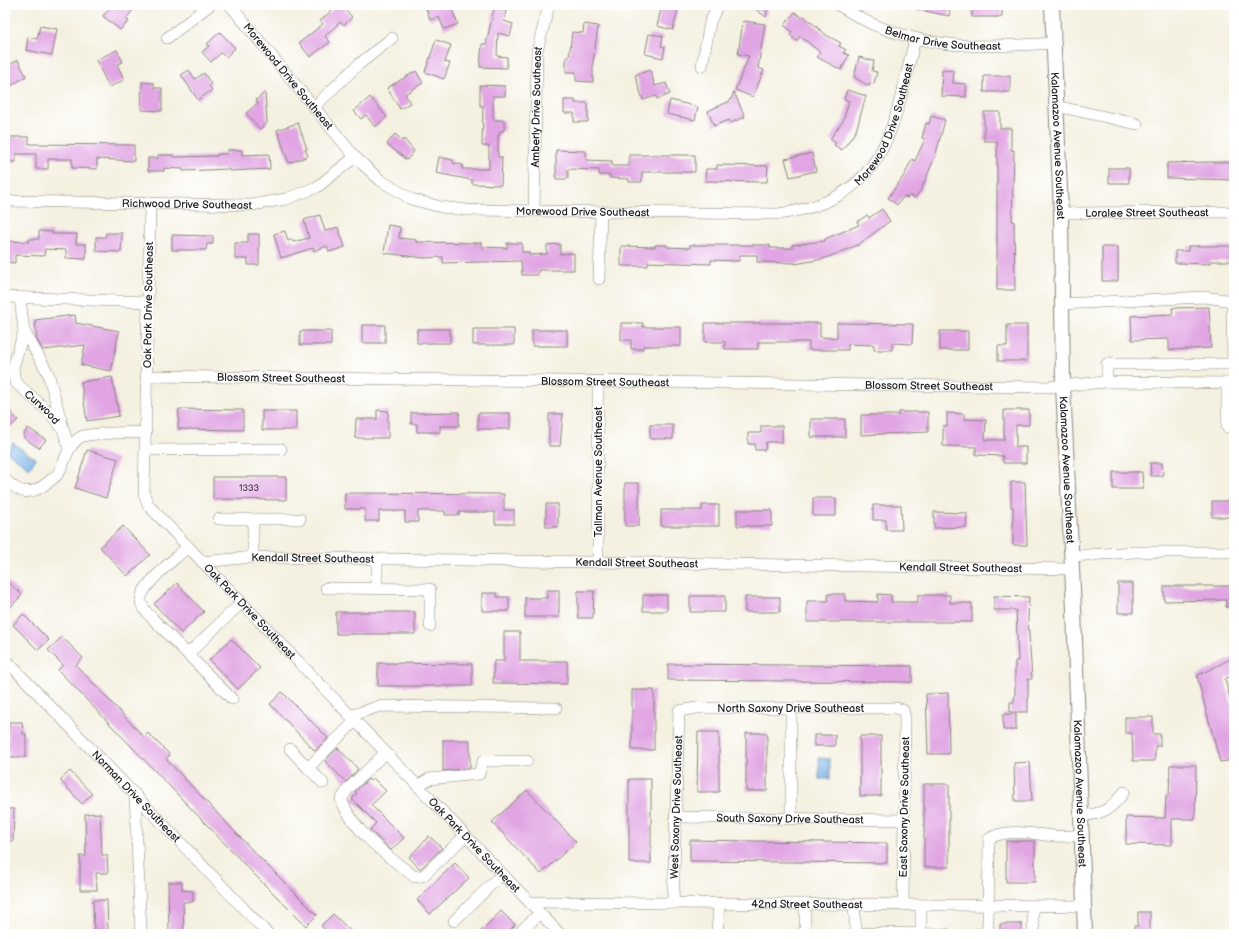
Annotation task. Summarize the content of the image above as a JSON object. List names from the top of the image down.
{
  "streets": {
    "main road": ["Kalamazoo Avenue Southeast"],
    "street": [
      "Belmar Drive Southeast",
      "Morewood Drive Southeast",
      "Amberly Drive Southeast",
      "Richwood Drive Southeast",
      "Loralee Street Southeast",
      "Oak Park Drive Southeast",
      "Blossom Street Southeast",
      "Curwood",
      "Tallman Avenue Southeast",
      "Kendall Street Southeast",
      "North Saxony Drive Southeast",
      "Norman Drive Southeast",
      "West Saxony Drive Southeast",
      "East Saxony Drive Southeast",
      "South Saxony Drive Southeast",
      "42nd Street Southeast"
    ]
  },
  "crossings": [
    ["Belmar Drive Southeast", "Morewood Drive Southeast"],
    ["Belmar Drive Southeast", "Kalamazoo Avenue Southeast"],
    ["Morewood Drive Southeast", "Amberly Drive Southeast"],
    ["Morewood Drive Southeast", "Richwood Drive Southeast"],
    ["Kalamazoo Avenue Southeast", "Loralee Street Southeast"],
    ["Kalamazoo Avenue Southeast", "Blossom Street Southeast"],
    ["Kalamazoo Avenue Southeast", "Kendall Street Southeast"],
    ["Kalamazoo Avenue Southeast", "42nd Street Southeast"],
    ["Richwood Drive Southeast", "Oak Park Drive Southeast"],
    ["Oak Park Drive Southeast", "Blossom Street Southeast"],
    ["Oak Park Drive Southeast", "Kendall Street Southeast"],
    ["Oak Park Drive Southeast", "42nd Street Southeast"],
    ["Blossom Street Southeast", "Tallman Avenue Southeast"],
    ["Tallman Avenue Southeast", "Kendall Street Southeast"],
    ["North Saxony Drive Southeast", "West Saxony Drive Southeast"],
    ["North Saxony Drive Southeast", "East Saxony Drive Southeast"],
    ["West Saxony Drive Southeast", "South Saxony Drive Southeast"],
    ["West Saxony Drive Southeast", "42nd Street Southeast"],
    ["East Saxony Drive Southeast", "South Saxony Drive Southeast"],
    ["East Saxony Drive Southeast", "42nd Street Southeast"]
  ],
  "house_numbers": ["1333"]
}
